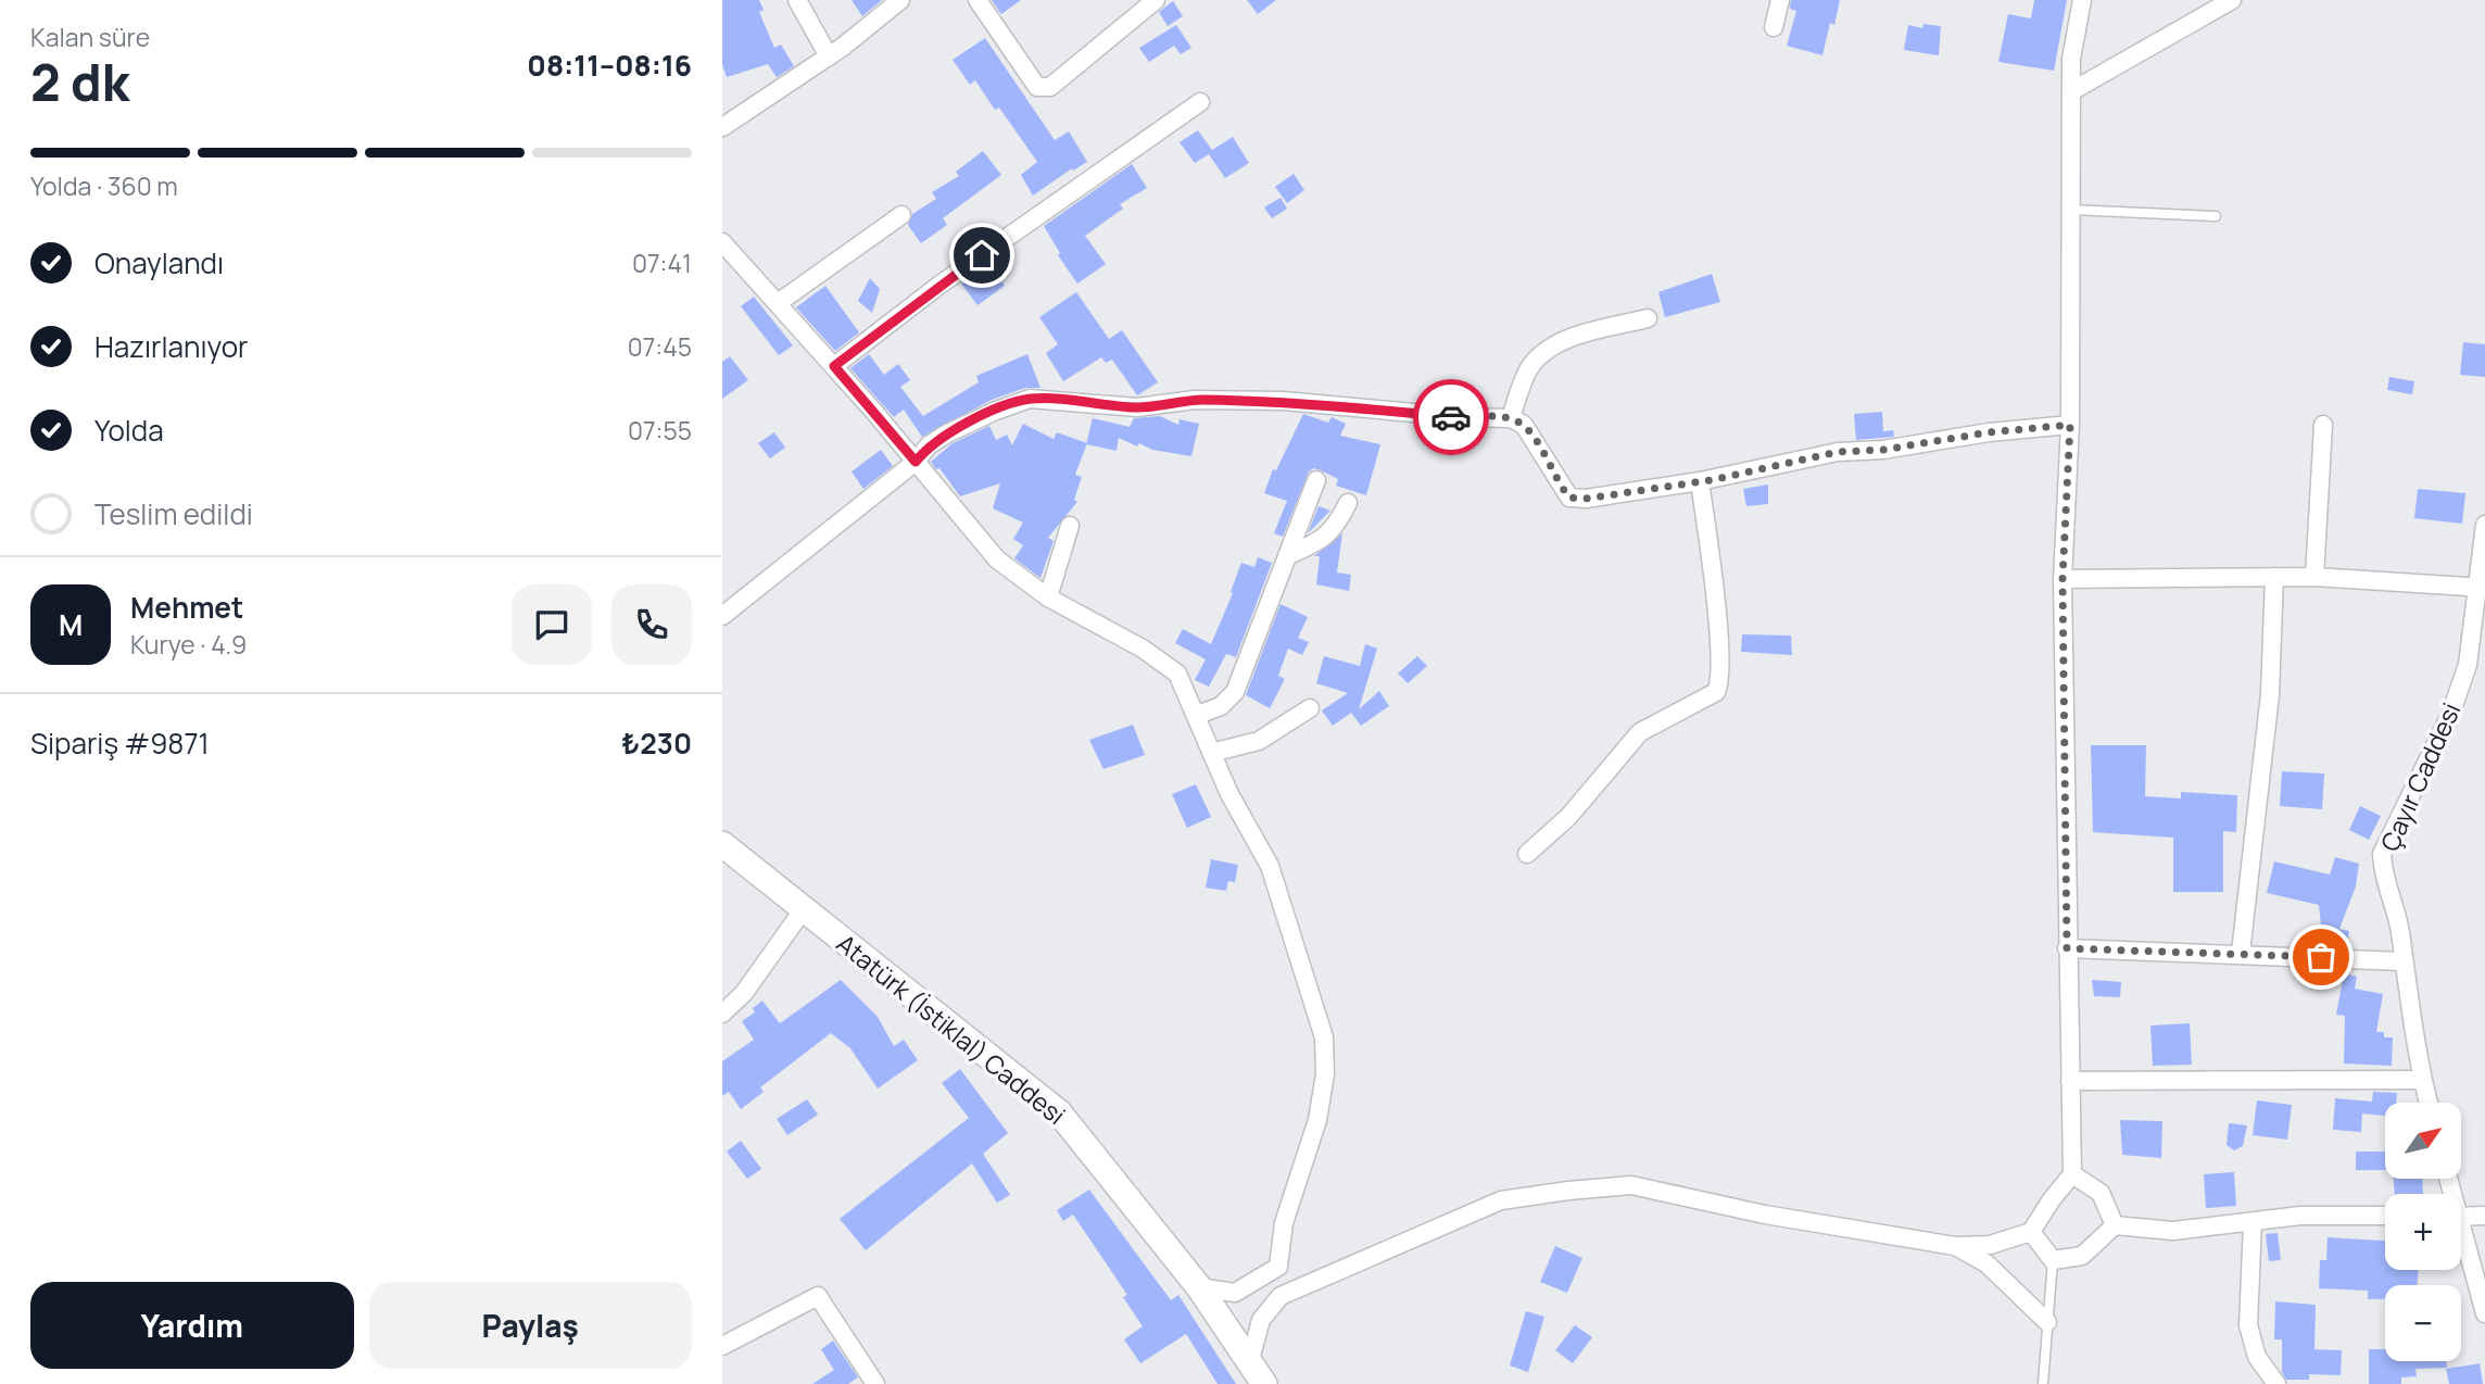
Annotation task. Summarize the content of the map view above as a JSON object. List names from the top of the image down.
{
  "streets": {
    "street": ["Çayır Caddesi", "Atatürk (İstiklal) Caddesi"]
  },
  "north": "top right",
  "page": {
    "heading": ["2 dk", "Kalan süre", "08:11–08:16"],
    "panel": [
      "Mehmet",
      "Kurye · 4.9",
      "Sipariş #9871",
      "₺230"
    ],
    "bar": "Yolda · 360 m",
    "list": [
      ["Onaylandı", "07:41"],
      ["Hazırlanıyor", "07:45"],
      ["Yolda", "07:55"],
      "Teslim edildi"
    ],
    "round": "M",
    "map_buttons": ["+", "−"],
    "buttons": ["Yardım", "Paylaş"]
  }
}
